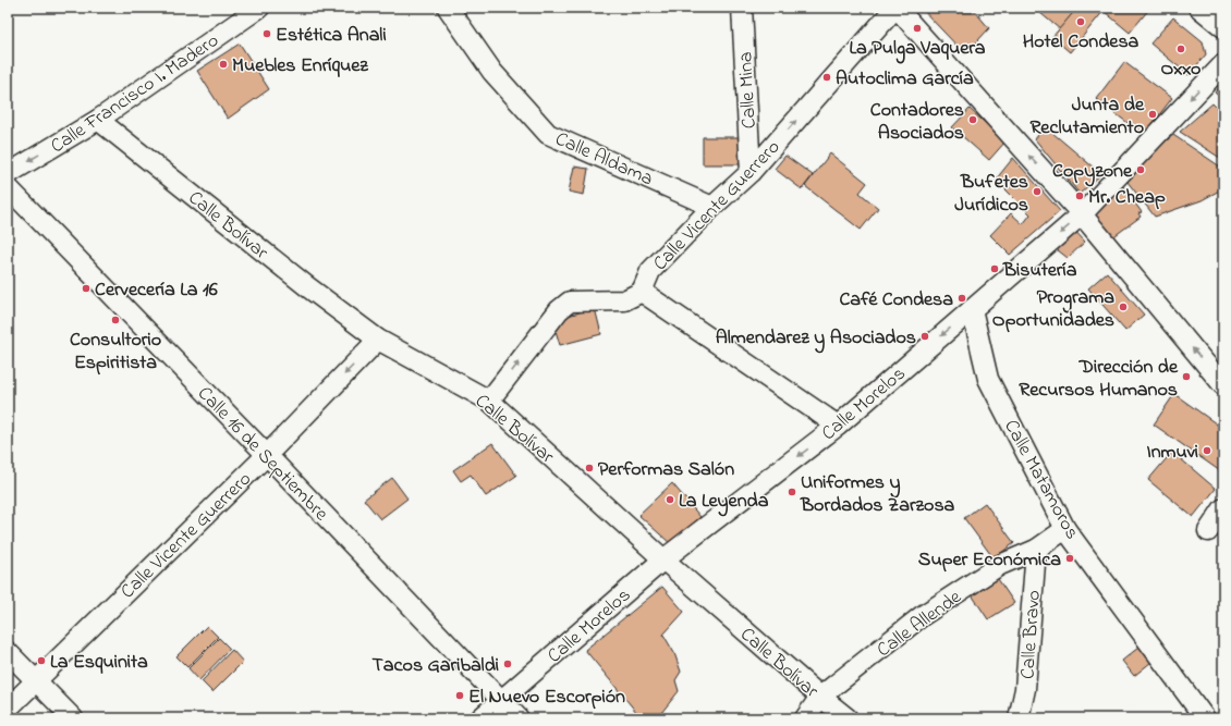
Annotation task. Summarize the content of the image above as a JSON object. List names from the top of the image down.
{
  "streets": {
    "street": [
      "Calle Mina",
      "Calle Francisco I. Madero",
      "Calle Aldama",
      "Calle Vicente Guerrero",
      "Calle Bolívar",
      "Calle Morelos",
      "Calle 16 de Septiembre",
      "Calle Matamoros",
      "Calle Allende",
      "Calle Bravo"
    ]
  },
  "crossings": [
    ["Calle Mina", "Calle Vicente Guerrero"],
    ["Calle Francisco I. Madero", "Calle Bolívar"],
    ["Calle Aldama", "Calle Vicente Guerrero"],
    ["Calle Vicente Guerrero", "Calle Bolívar"],
    ["Calle Vicente Guerrero", "Calle 16 de Septiembre"],
    ["Calle Bolívar", "Calle Morelos"],
    ["Calle Bolívar", "Calle Allende"],
    ["Calle Morelos", "Calle 16 de Septiembre"],
    ["Calle Morelos", "Calle Matamoros"],
    ["Calle Matamoros", "Calle Allende"],
    ["Calle Allende", "Calle Bravo"]
  ],
  "one_way": ["Calle Morelos"],
  "places": [
    "Hotel Condesa",
    "La Pulga Vaquera",
    "Estética Anali",
    "Oxxo",
    "Muebles Enríquez",
    "Autoclima García",
    "Junta de Reclutamiento",
    "Contadores Asociados",
    "Copyzone",
    "Bufetes Jurídicos",
    "Mr. Cheap",
    "Bisutería",
    "Cervecería La 16",
    "Café Condesa",
    "Programa Oportunidades",
    "Consultorio Espiritista",
    "Almendarez y Asociados",
    "Dirección de Recursos Humanos",
    "Inmuvi",
    "Performas Salón",
    "Uniformes y Bordados Zarzosa",
    "La Leyenda",
    "Super Económica",
    "La Esquinita",
    "Tacos Garibaldi",
    "El Nuevo Escorpión"
  ]
}
